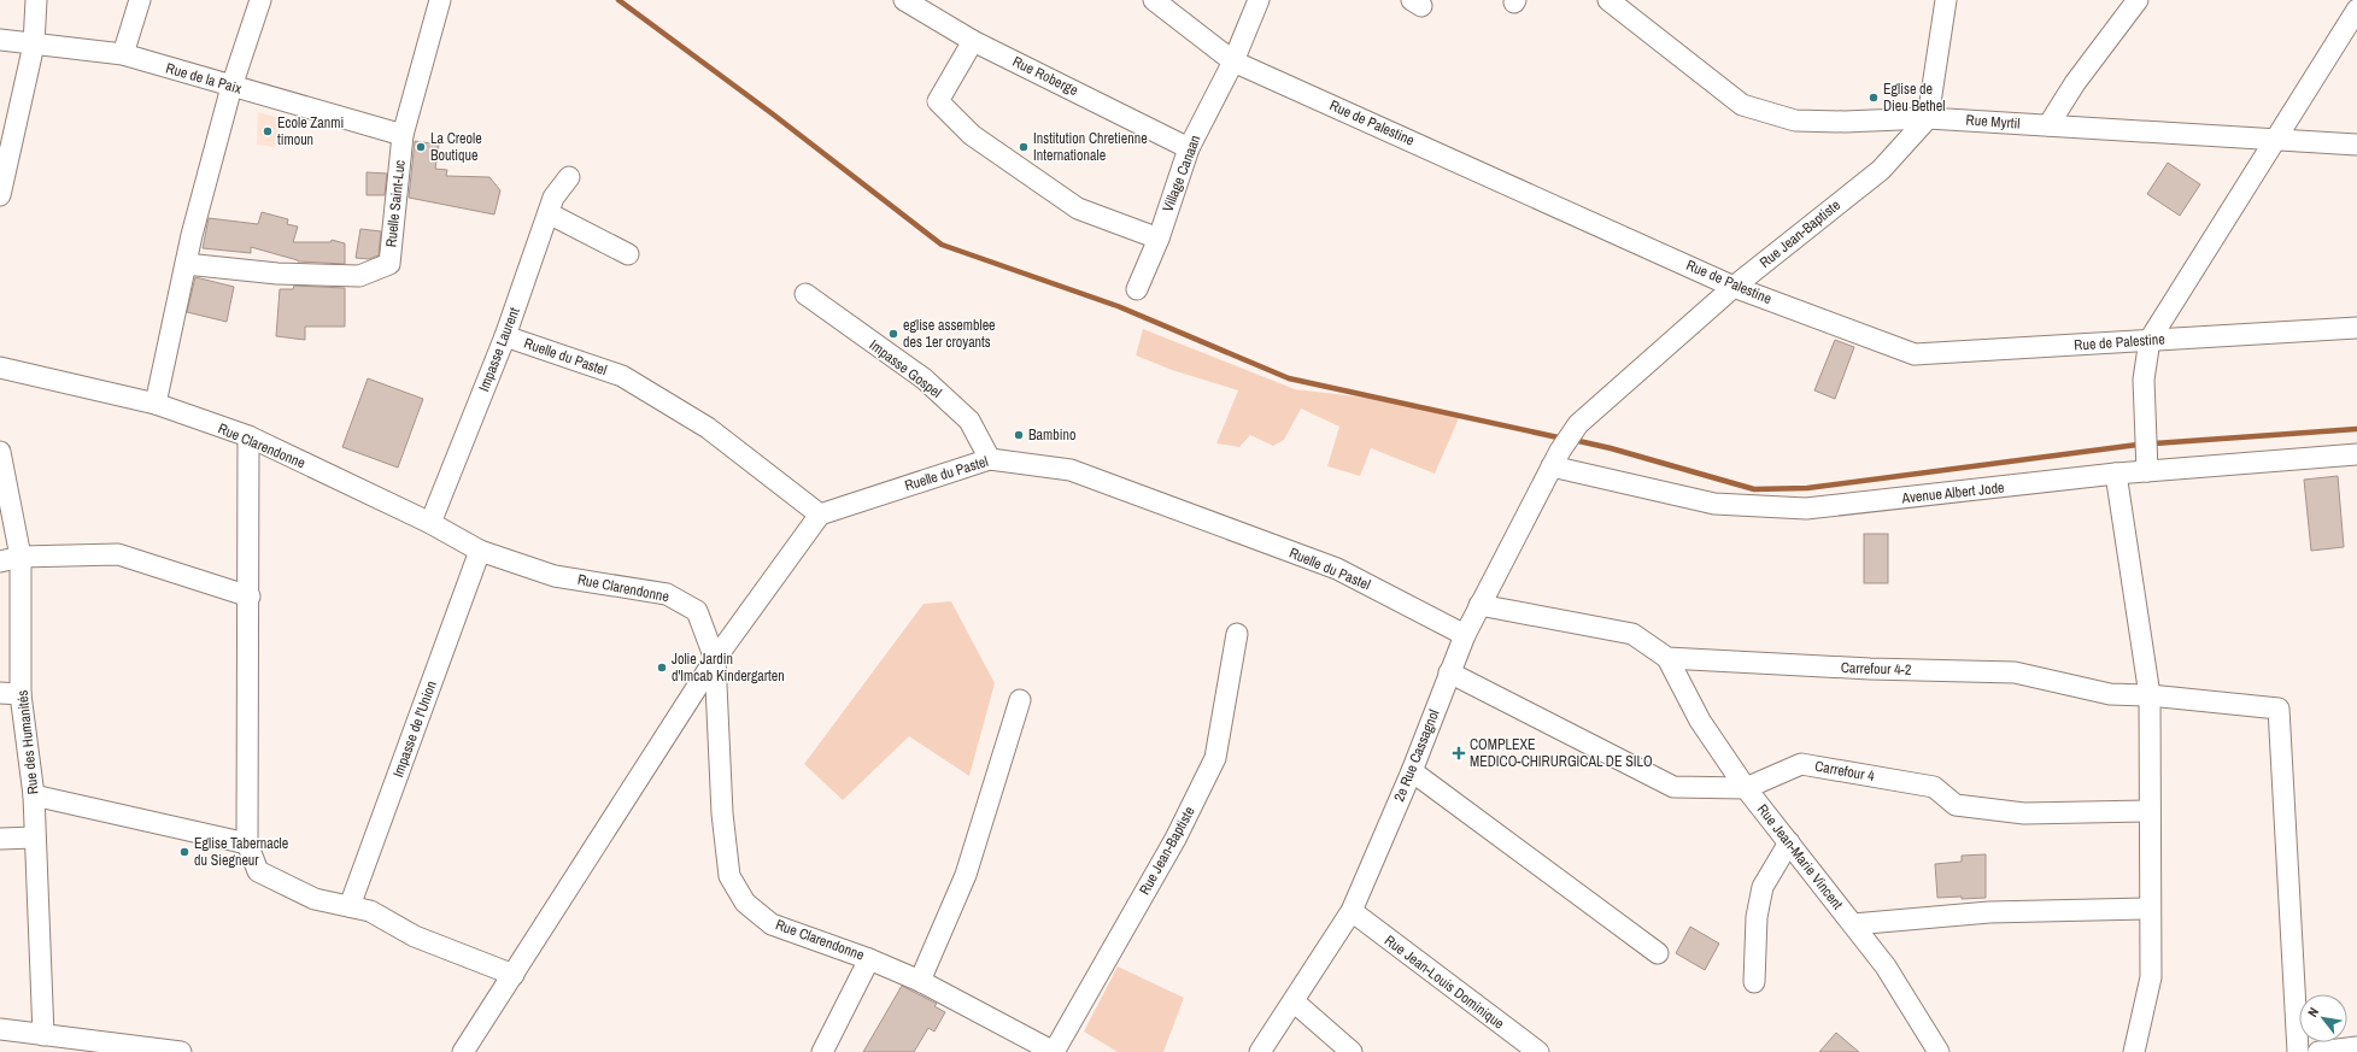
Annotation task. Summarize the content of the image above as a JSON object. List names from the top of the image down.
{
  "streets": {
    "street": [
      "Rue Roberge",
      "Rue de la Paix",
      "Rue Myrtil",
      "Rue de Palestine",
      "Village Canaan",
      "Ruelle Saint-Luc",
      "Rue Jean-Baptiste",
      "Impasse Laurent",
      "Ruelle du Pastel",
      "Impasse Gospel",
      "Rue Clarendonne",
      "Avenue Albert Jode",
      "Carrefour 4-2",
      "Impasse de l'Union",
      "Rue des Humanités",
      "2e Rue Cassagnol",
      "Carrefour 4",
      "Rue Jean-Marie Vincent",
      "Rue Jean-Louis Dominique"
    ]
  },
  "crossings": [
    ["Rue Roberge", "Village Canaan"],
    ["Rue de la Paix", "Ruelle Saint-Luc"],
    ["Rue Myrtil", "Rue Jean-Baptiste"],
    ["Rue de Palestine", "Village Canaan"],
    ["Rue de Palestine", "Rue Jean-Baptiste"],
    ["Rue Jean-Baptiste", "Rue Clarendonne"],
    ["Rue Jean-Baptiste", "Avenue Albert Jode"],
    ["Rue Jean-Baptiste", "2e Rue Cassagnol"],
    ["Impasse Laurent", "Ruelle du Pastel"],
    ["Impasse Laurent", "Rue Clarendonne"],
    ["Ruelle du Pastel", "Impasse Gospel"],
    ["Ruelle du Pastel", "2e Rue Cassagnol"],
    ["Rue Clarendonne", "Impasse de l'Union"],
    ["Avenue Albert Jode", "2e Rue Cassagnol"],
    ["Carrefour 4-2", "Rue Jean-Marie Vincent"],
    ["2e Rue Cassagnol", "Carrefour 4"],
    ["2e Rue Cassagnol", "Rue Jean-Louis Dominique"],
    ["Carrefour 4", "Rue Jean-Marie Vincent"]
  ],
  "places": {
    "other": [
      "Eglise de Dieu Bethel",
      "Ecole Zanmi timoun",
      "La Creole Boutique",
      "Institution Chretienne Internationale",
      "eglise assemblee des 1er croyants",
      "Bambino",
      "Jolie Jardin d'Imcab Kindergarten",
      "Eglise Tabernacle du Siegneur"
    ],
    "health": ["COMPLEXE MEDICO-CHIRURGICAL DE SILO"]
  },
  "north": "top left"
}
